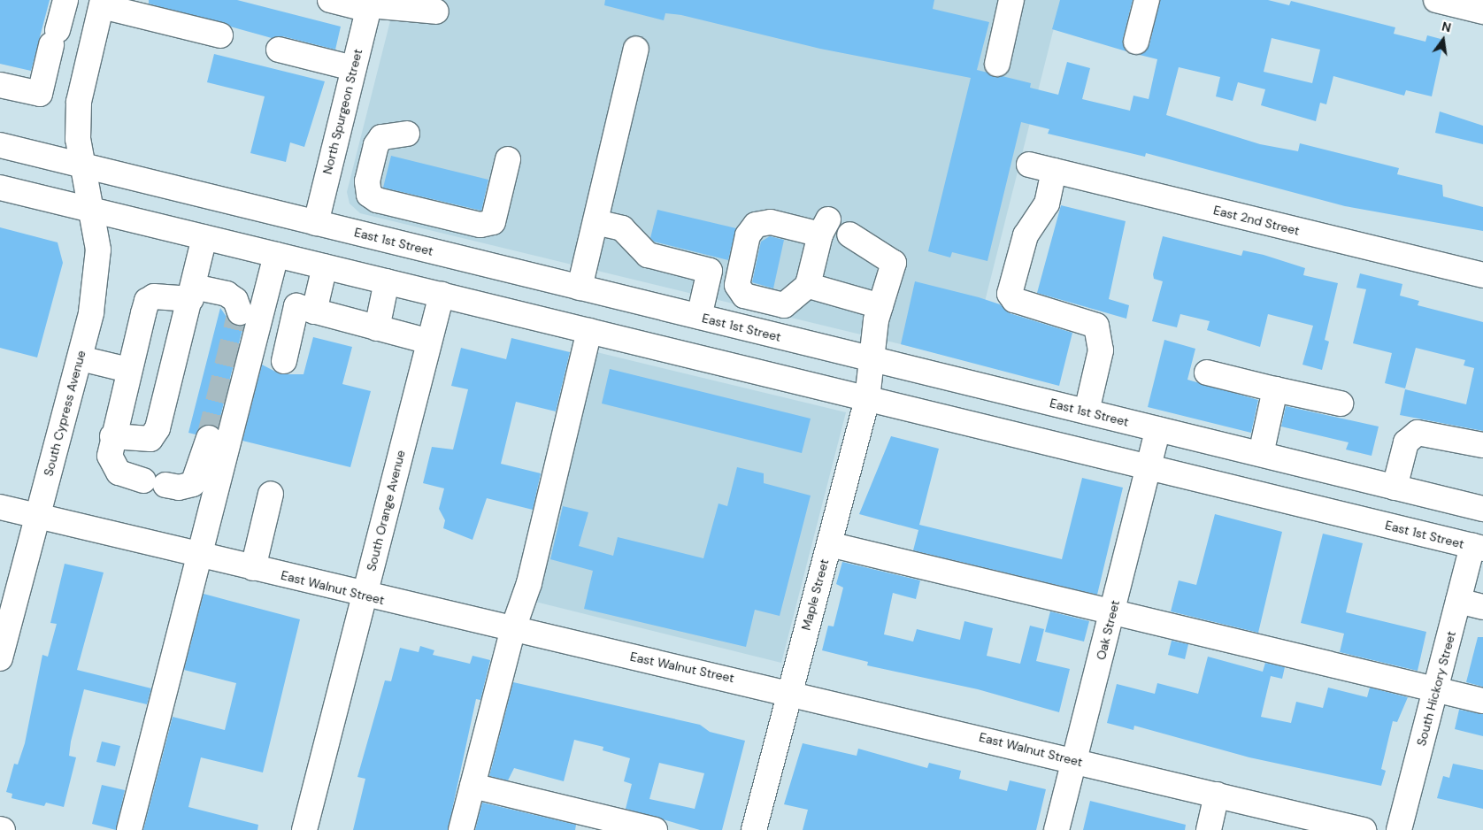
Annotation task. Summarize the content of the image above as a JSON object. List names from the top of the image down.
{
  "streets": {
    "street": [
      "North Spurgeon Street",
      "East 2nd Street",
      "East 1st Street",
      "South Cypress Avenue",
      "South Orange Avenue",
      "East Walnut Street",
      "Maple Street",
      "Oak Street",
      "South Hickory Street"
    ]
  },
  "crossings": [
    ["North Spurgeon Street", "East 1st Street"],
    ["East 1st Street", "South Cypress Avenue"],
    ["East 1st Street", "South Orange Avenue"],
    ["East 1st Street", "Maple Street"],
    ["East 1st Street", "Oak Street"],
    ["East 1st Street", "South Hickory Street"],
    ["South Cypress Avenue", "East Walnut Street"],
    ["South Orange Avenue", "East Walnut Street"],
    ["East Walnut Street", "Maple Street"],
    ["East Walnut Street", "Oak Street"]
  ],
  "north": "top"
}
